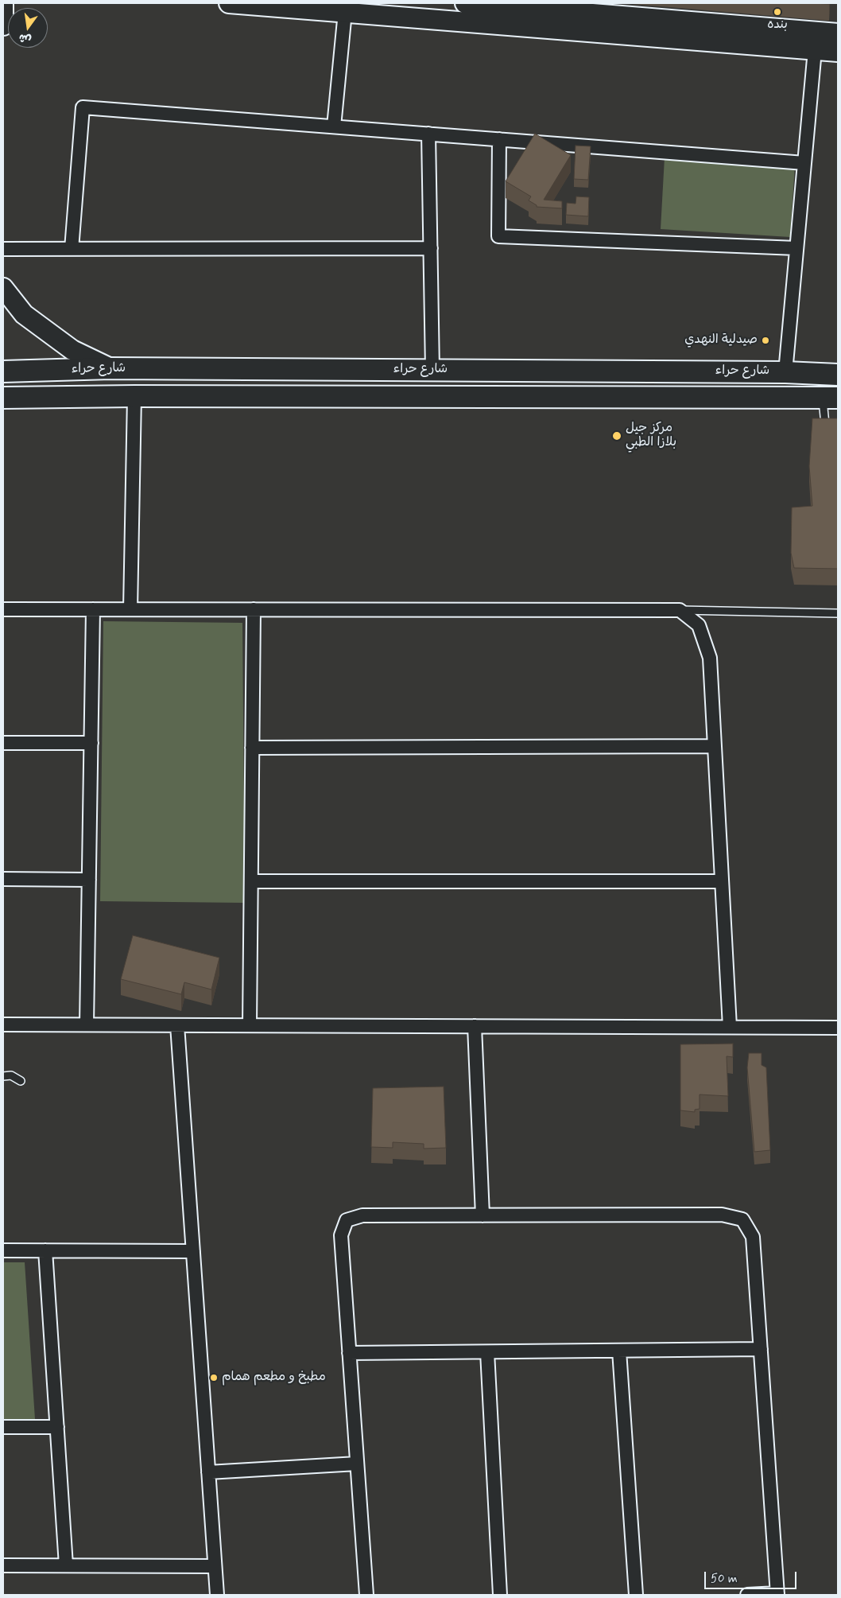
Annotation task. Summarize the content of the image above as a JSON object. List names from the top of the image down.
{
  "streets": {
    "main road": ["شارع حراء"]
  },
  "places": [
    "بنده",
    "صيدلية النهدي",
    "مركز جيل بلازا الطبي",
    "مطبخ و مطعم همام"
  ],
  "scale_bar": "50 m",
  "north": "bottom"
}
